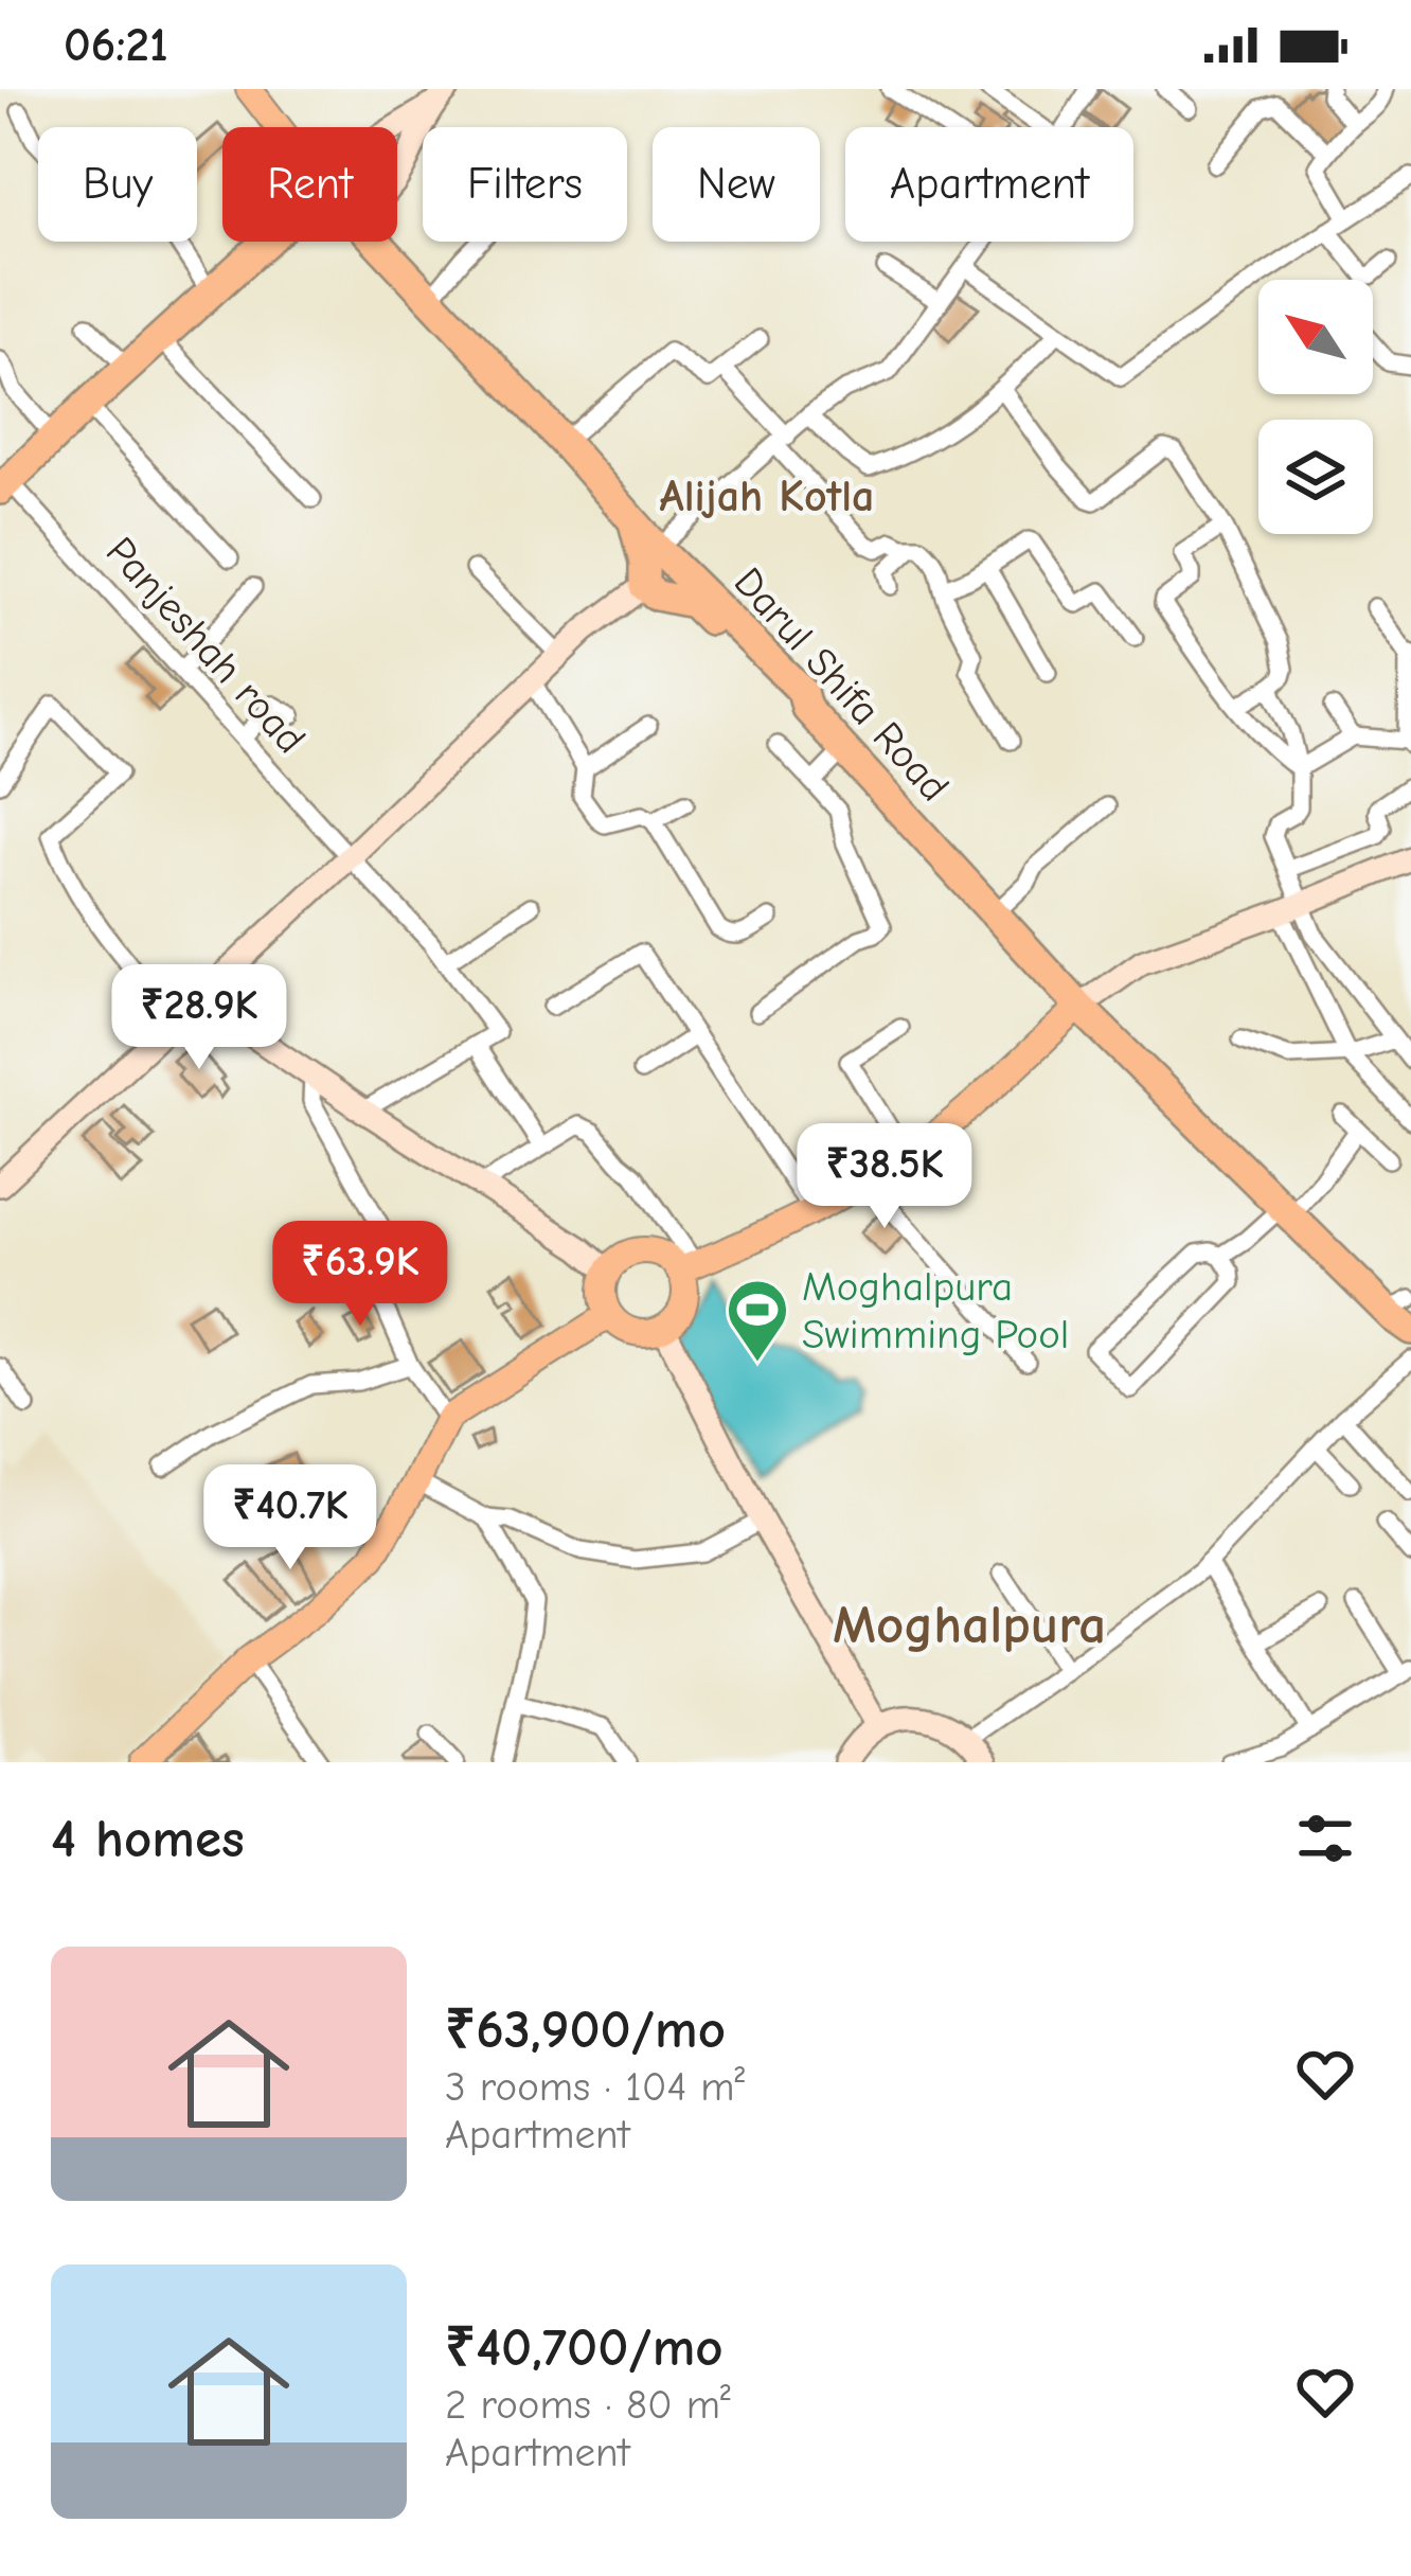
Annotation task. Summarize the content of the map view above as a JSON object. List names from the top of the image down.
{
  "streets": {
    "highway": ["Darul Shifa Road"],
    "street": ["Panjeshah road"]
  },
  "districts": ["Alijah Kotla", "Moghalpura"],
  "places": {
    "sports": ["Moghalpura Swimming Pool"]
  },
  "north": "top left",
  "page": {
    "status": "06:21",
    "chip": [
      "Buy",
      "Rent",
      "Filters",
      "New",
      "Apartment"
    ],
    "price": [
      "₹28.9K",
      "₹38.5K",
      "₹63.9K",
      "₹40.7K"
    ],
    "heading": "4 homes",
    "list": [
      {
        "name": "₹63,900/mo",
        "note": "3 rooms · 104 m² · Apartment"
      },
      {
        "name": "₹40,700/mo",
        "note": "2 rooms · 80 m² · Apartment"
      }
    ]
  }
}
